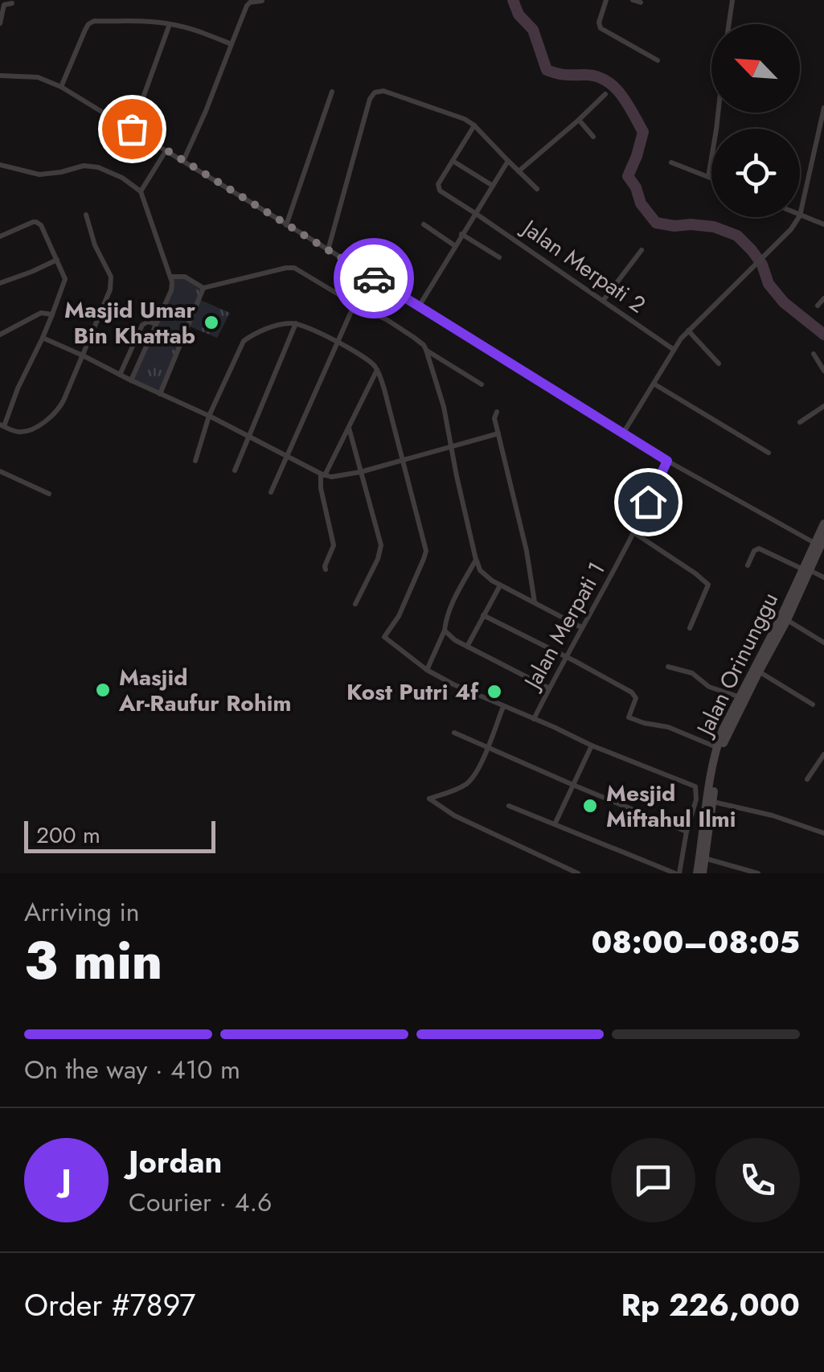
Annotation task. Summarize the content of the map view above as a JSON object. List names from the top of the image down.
{
  "streets": {
    "street": ["Jalan Merpati 2", "Jalan Merpati 1", "Jalan Orinunggu"]
  },
  "places": [
    "Masjid Umar Bin Khattab",
    "Masjid Ar-Raufur Rohim",
    "Kost Putri 4f",
    "Mesjid Miftahul Ilmi"
  ],
  "scale_bar": "200 m",
  "north": "top left",
  "page": {
    "scale": "200 m",
    "heading": ["3 min", "Arriving in", "08:00–08:05"],
    "panel": [
      "Jordan",
      "Courier · 4.6",
      "Order #7897",
      "Rp 226,000"
    ],
    "bar": "On the way · 410 m",
    "round": "J"
  }
}
